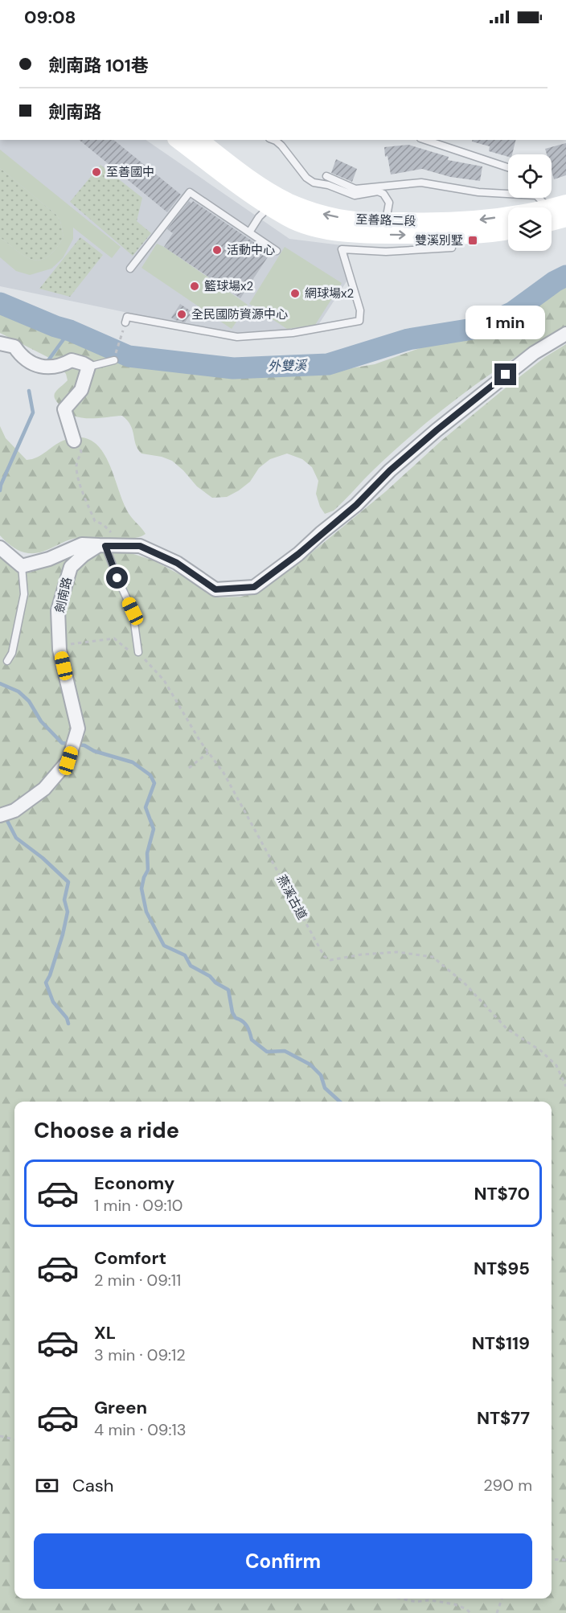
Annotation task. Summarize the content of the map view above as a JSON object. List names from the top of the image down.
{
  "streets": {
    "street": ["至善路二段", "劍南路"],
    "path": ["燕溪古道"]
  },
  "water": ["外雙溪"],
  "places": {
    "other": [
      "至善國中",
      "活動中心",
      "籃球場x2",
      "網球場x2",
      "全民國防資源中心"
    ],
    "transit": ["雙溪別墅"]
  },
  "page": {
    "status": "09:08",
    "banner": ["劍南路 101巷", "劍南路"],
    "bubble": "1 min",
    "heading": "Choose a ride",
    "list": [
      {
        "name": "Economy",
        "note": "1 min · 09:10",
        "value": "NT$70"
      },
      {
        "name": "Comfort",
        "note": "2 min · 09:11",
        "value": "NT$95"
      },
      {
        "name": "XL",
        "note": "3 min · 09:12",
        "value": "NT$119"
      },
      {
        "name": "Green",
        "note": "4 min · 09:13",
        "value": "NT$77"
      }
    ],
    "pay": ["Cash", "290 m"],
    "buttons": "Confirm"
  }
}
